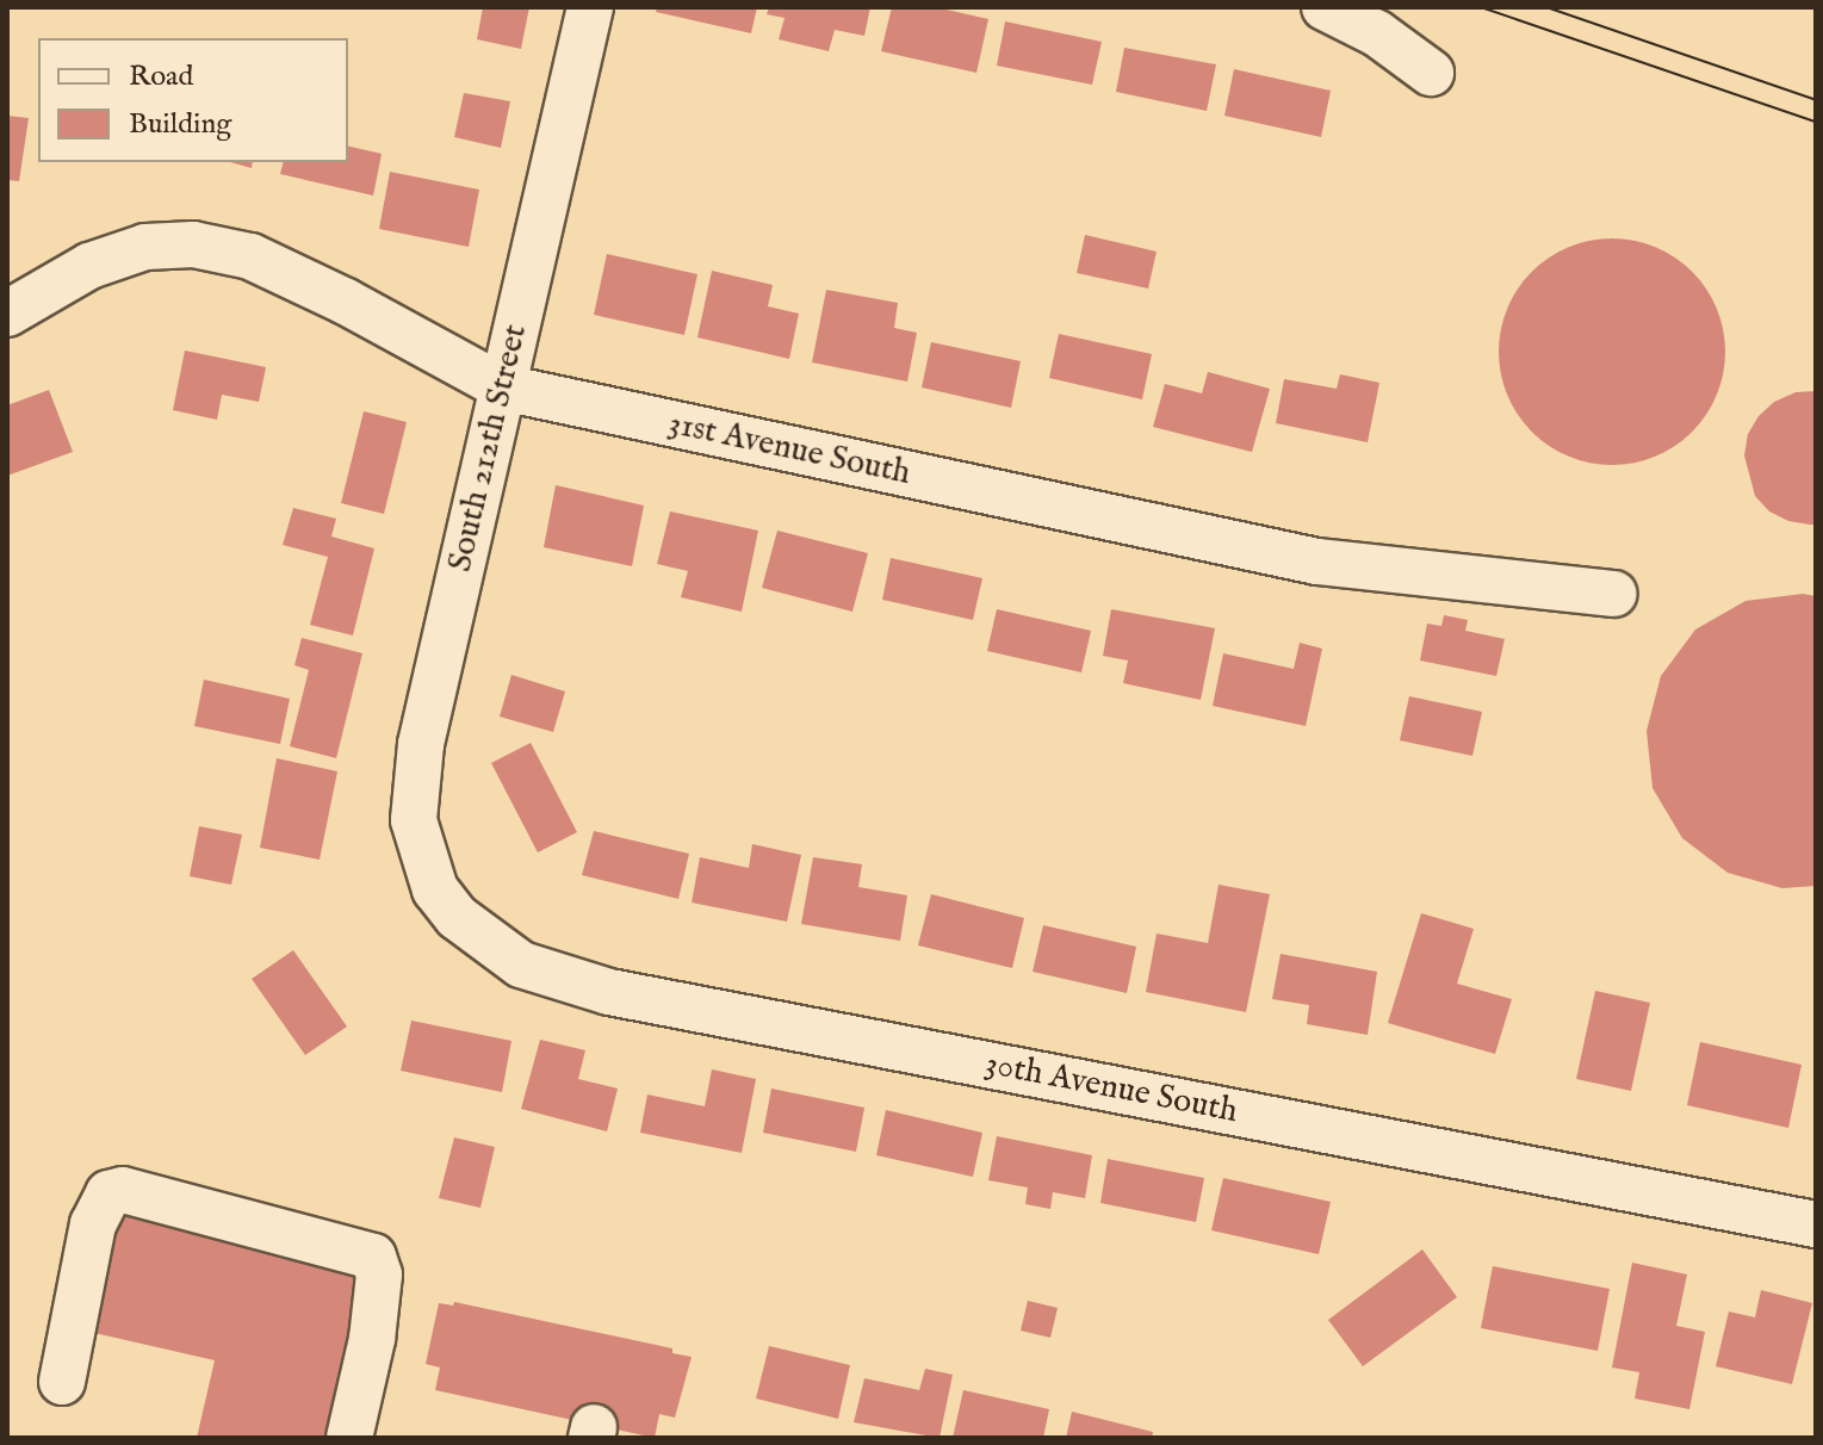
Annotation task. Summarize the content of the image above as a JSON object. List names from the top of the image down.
{
  "streets": {
    "street": ["South 212th Street", "31st Avenue South", "30th Avenue South"]
  },
  "crossings": [
    ["South 212th Street", "31st Avenue South"],
    ["South 212th Street", "30th Avenue South"]
  ],
  "legend": ["Road", "Building"]
}
